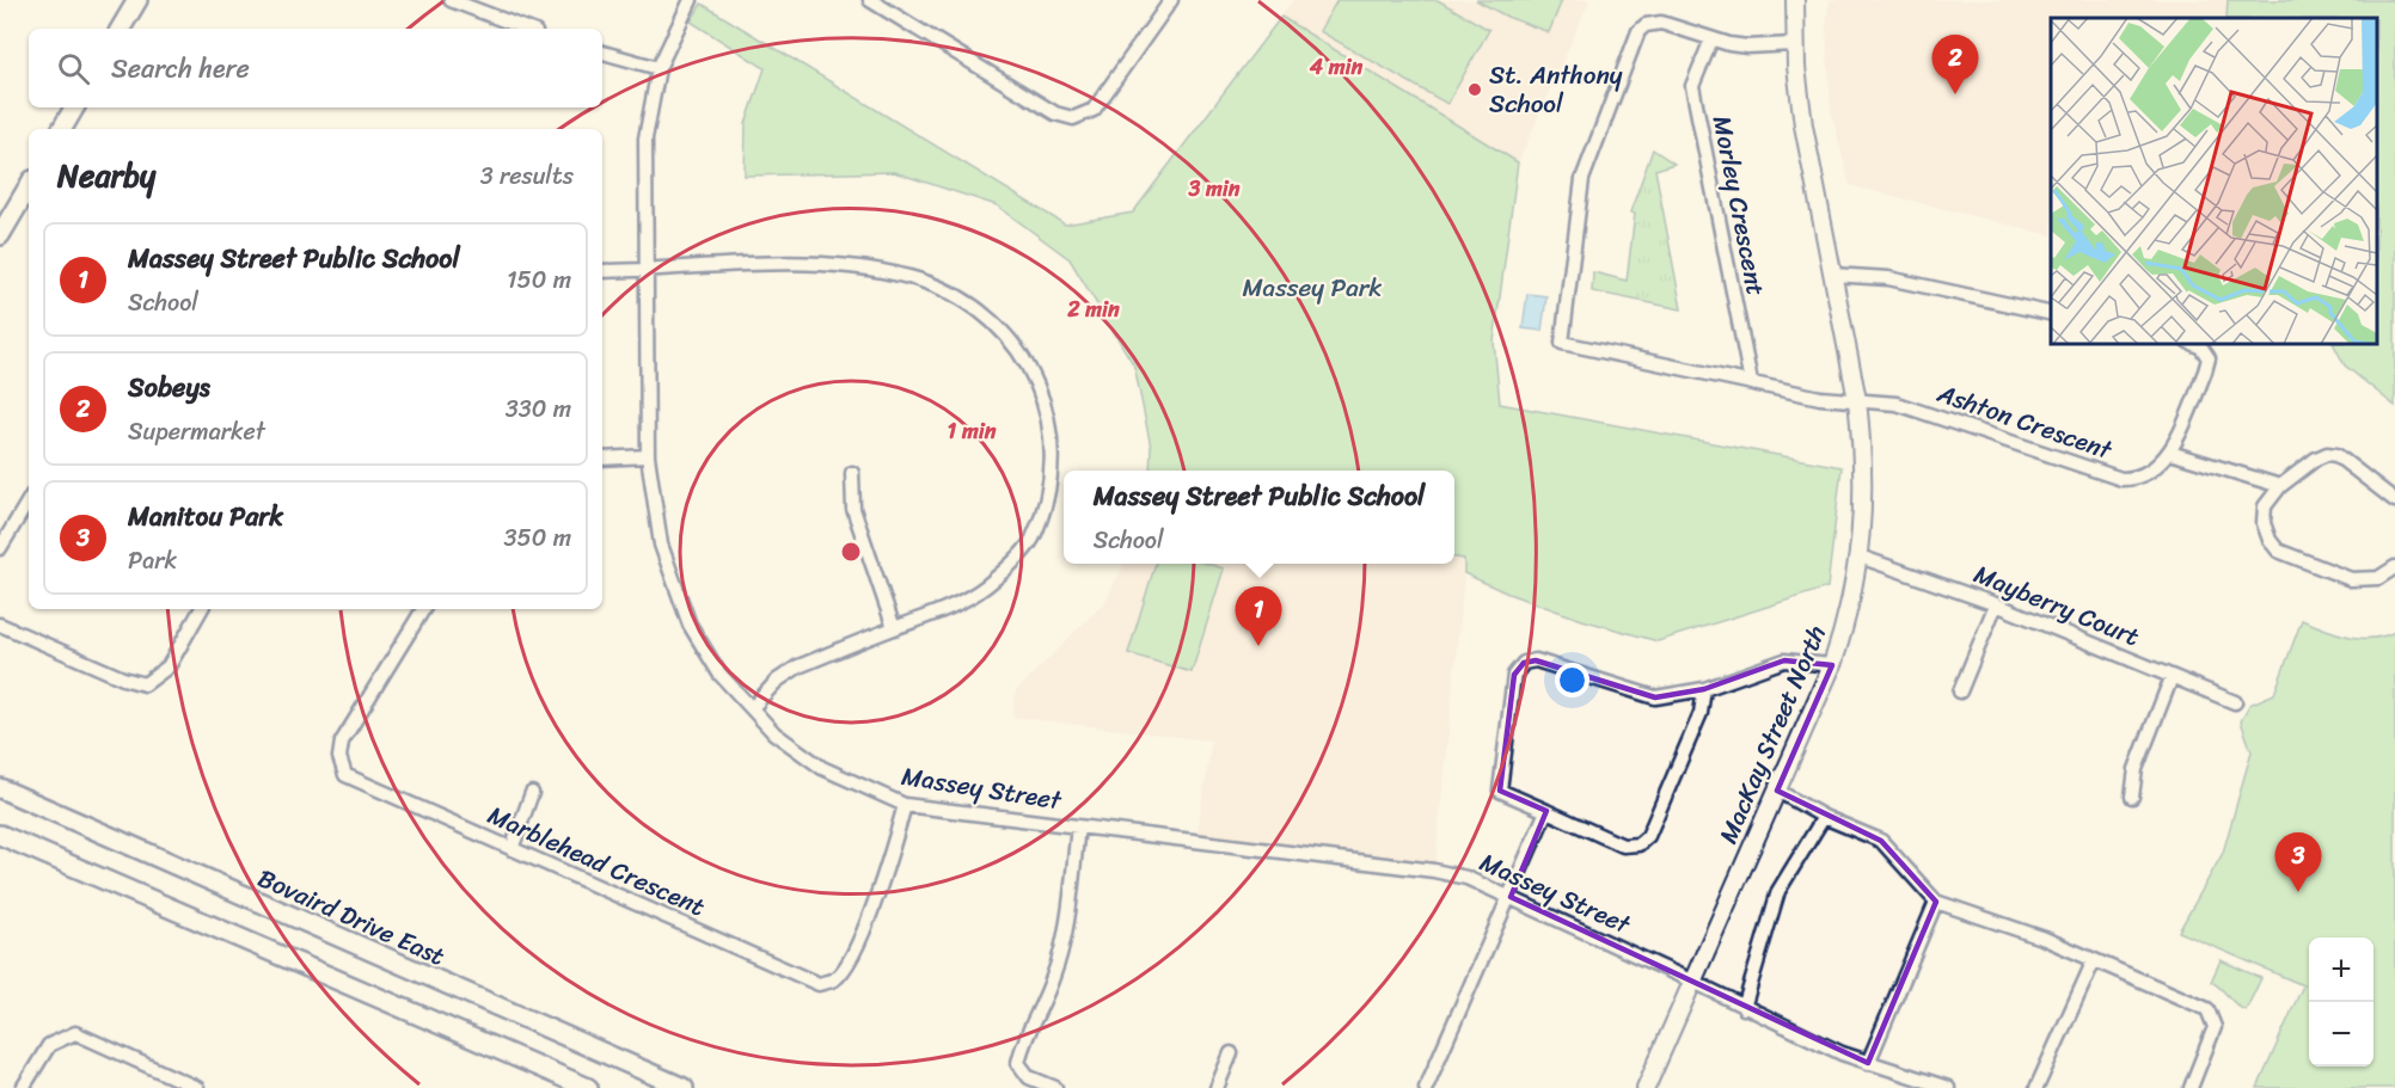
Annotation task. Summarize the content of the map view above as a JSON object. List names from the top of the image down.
{
  "streets": {
    "main road": ["Bovaird Drive East"],
    "street": [
      "Morley Crescent",
      "Ashton Crescent",
      "Mayberry Court",
      "MacKay Street North",
      "Massey Street",
      "Marblehead Crescent"
    ]
  },
  "crossings": [
    ["Ashton Crescent", "MacKay Street North"],
    ["Mayberry Court", "MacKay Street North"],
    ["MacKay Street North", "Massey Street"],
    ["Massey Street", "Marblehead Crescent"]
  ],
  "parks": ["Massey Park"],
  "places": ["St. Anthony School"],
  "page": {
    "search": "Search here",
    "pins": ["2", "1", "3"],
    "heading": ["Nearby", "3 results"],
    "list": [
      {
        "mark": "1",
        "name": "Massey Street Public School",
        "note": "School",
        "value": "150 m"
      },
      {
        "mark": "2",
        "name": "Sobeys",
        "note": "Supermarket",
        "value": "330 m"
      },
      {
        "mark": "3",
        "name": "Manitou Park",
        "note": "Park",
        "value": "350 m"
      }
    ],
    "popup": ["Massey Street Public School", "School"],
    "map_buttons": ["+", "−"]
  },
  "rings": [
    "4 min",
    "3 min",
    "2 min",
    "1 min"
  ]
}
